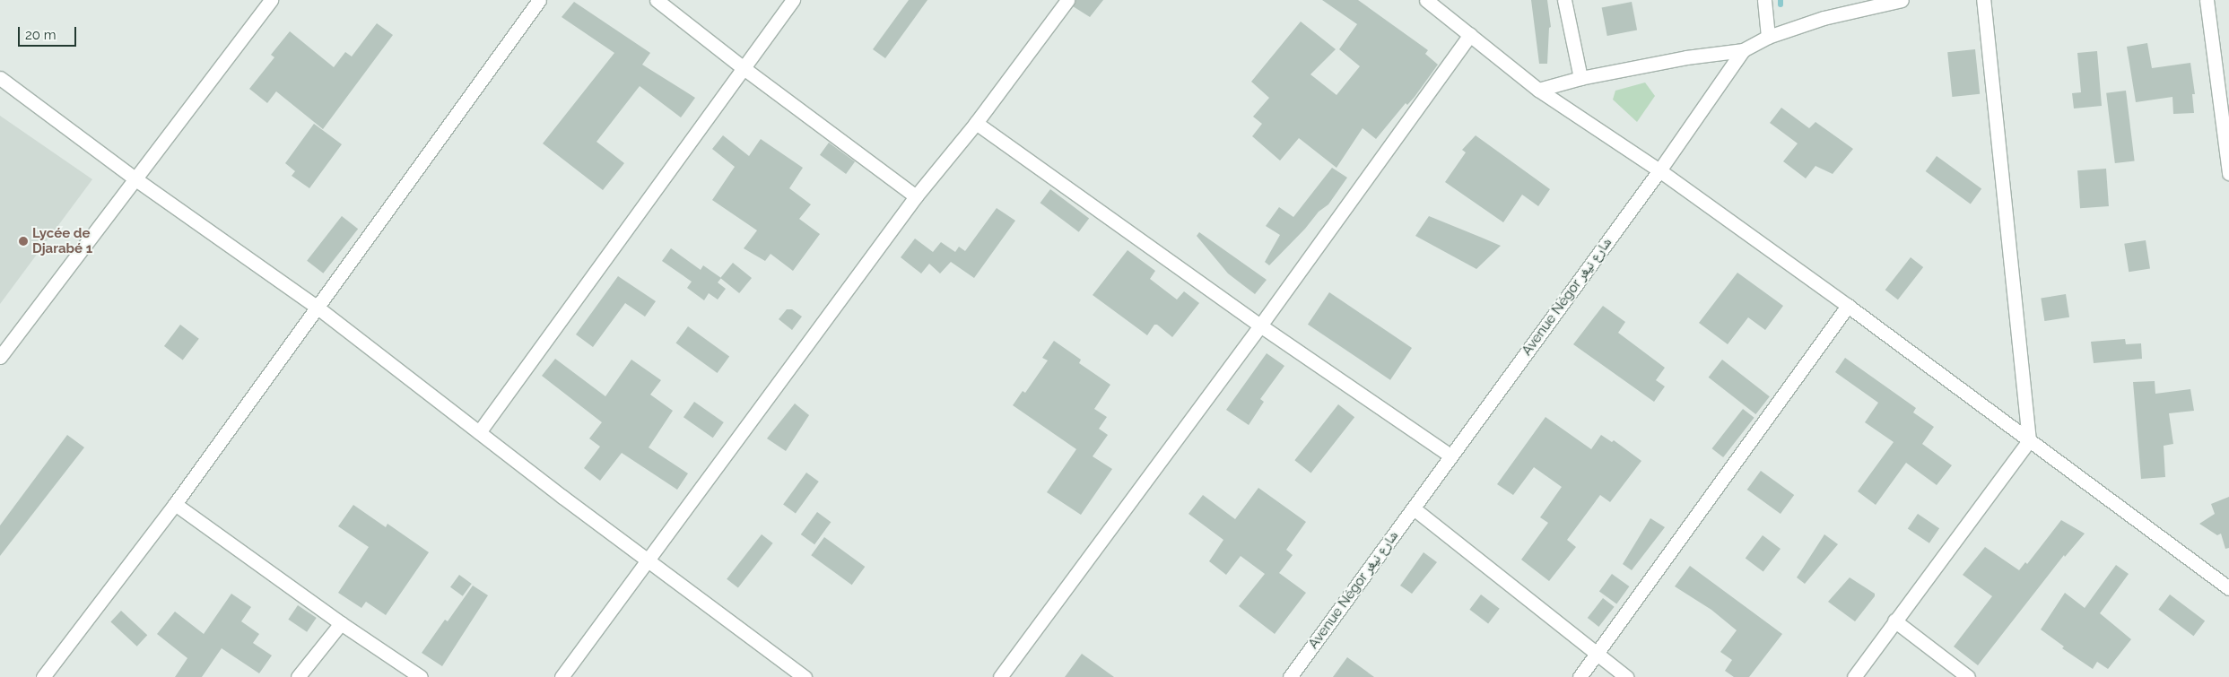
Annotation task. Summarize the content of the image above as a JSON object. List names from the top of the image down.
{
  "streets": {
    "street": ["Avenue Négor شارع نيغر"]
  },
  "places": ["Lycée de Djarabé 1"],
  "scale_bar": "20 m"
}
